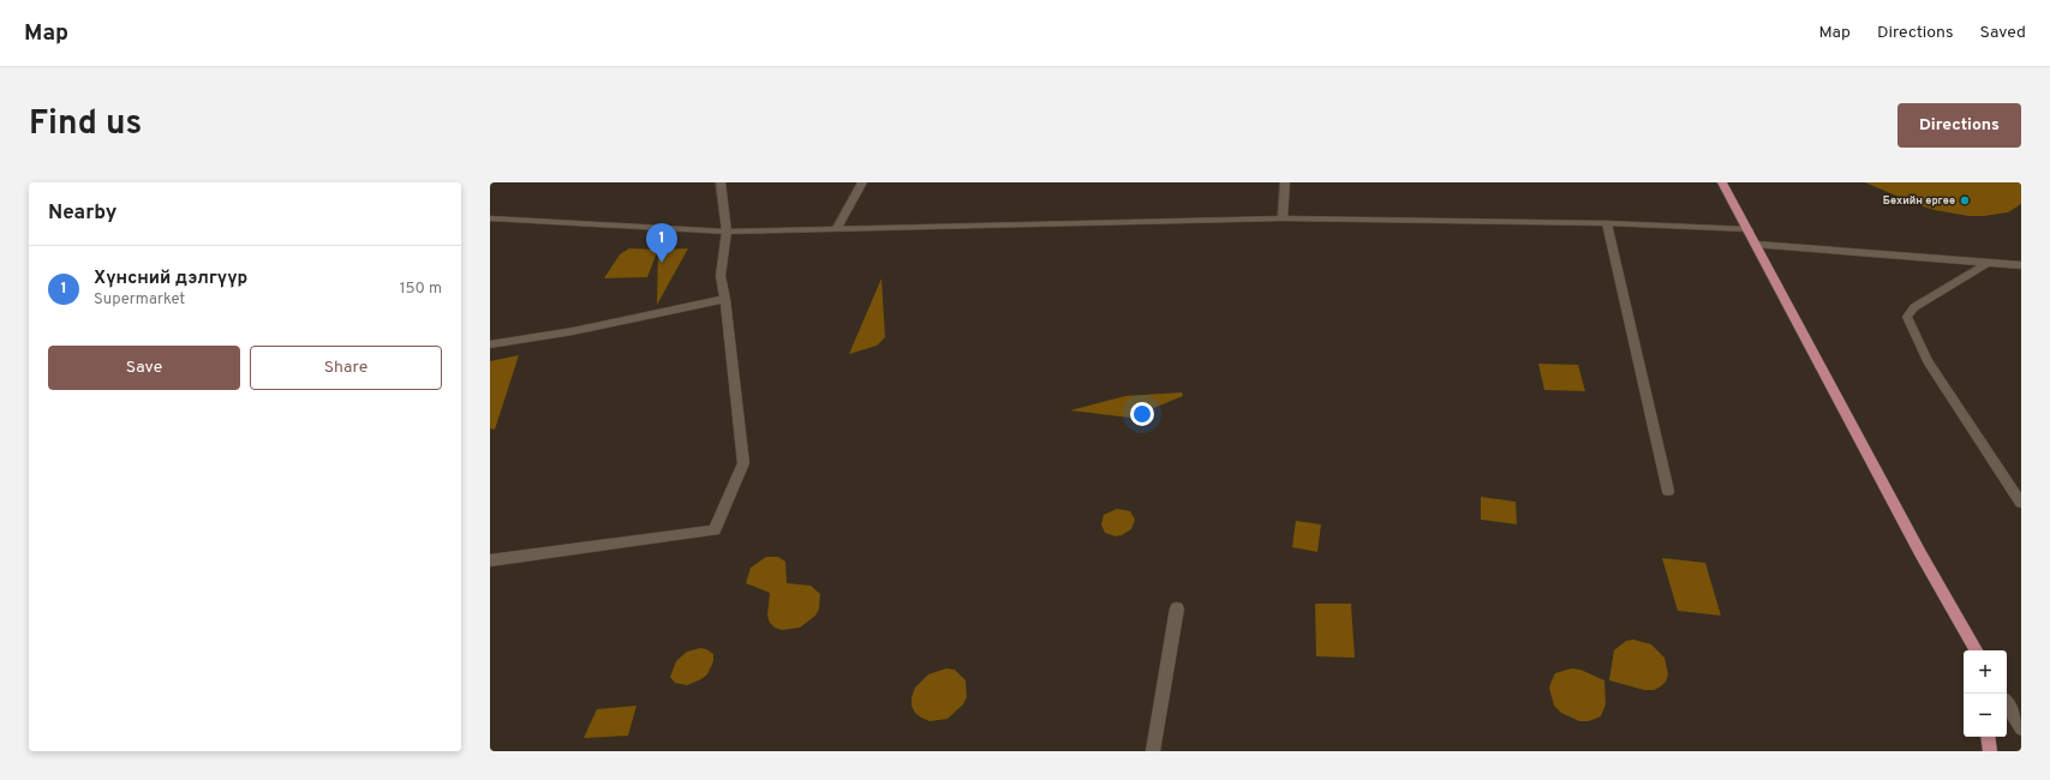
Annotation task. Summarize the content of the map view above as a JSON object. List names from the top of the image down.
{
  "places": ["Бөхийн өргөө"],
  "page": {
    "header": "Map",
    "nav": ["Map", "Directions", "Saved"],
    "title": "Find us",
    "buttons": [
      "Directions",
      ["Save", "Share"]
    ],
    "heading": "Nearby",
    "pins": "1",
    "list": [
      {
        "mark": "1",
        "name": "Хүнсний дэлгүүр",
        "note": "Supermarket",
        "value": "150 m"
      }
    ],
    "map_buttons": ["+", "−"]
  }
}
